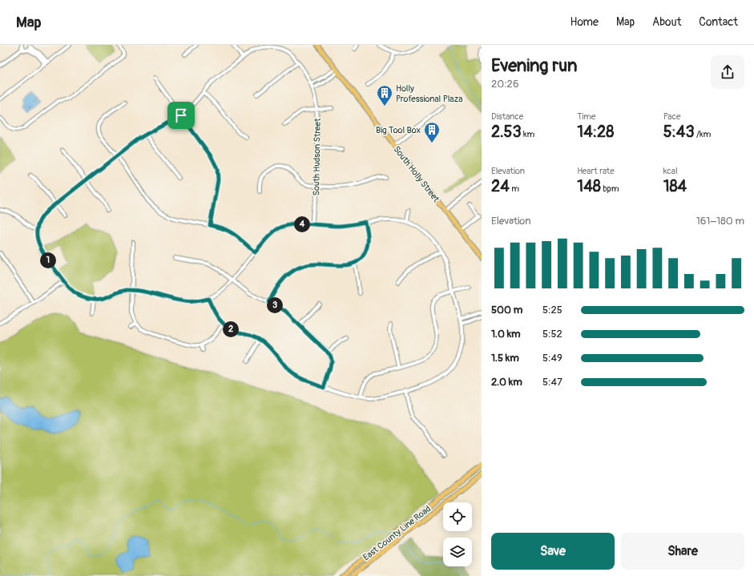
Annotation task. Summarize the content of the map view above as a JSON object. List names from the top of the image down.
{
  "streets": {
    "main road": ["South Holly Street", "East County Line Road"],
    "street": ["South Hudson Street"]
  },
  "places": {
    "building": ["Holly Professional Plaza", "Big Tool Box"]
  },
  "page": {
    "header": "Map",
    "nav": [
      "Home",
      "Map",
      "About",
      "Contact"
    ],
    "heading": ["Evening run", "20:26"],
    "stats": [
      ["Distance", "2.53 km"],
      ["Time", "14:28"],
      ["Pace", "5:43 /km"],
      ["Elevation", "24 m"],
      ["Heart rate", "148 bpm"],
      ["kcal", "184"]
    ],
    "chart": ["Elevation", "161–180 m"],
    "pins": [
      "4",
      "1",
      "3",
      "2"
    ],
    "list": [
      {
        "name": "500 m",
        "note": "5:25"
      },
      {
        "name": "1.0 km",
        "note": "5:52"
      },
      {
        "name": "1.5 km",
        "note": "5:49"
      },
      {
        "name": "2.0 km",
        "note": "5:47"
      }
    ],
    "buttons": ["Save", "Share"]
  }
}
